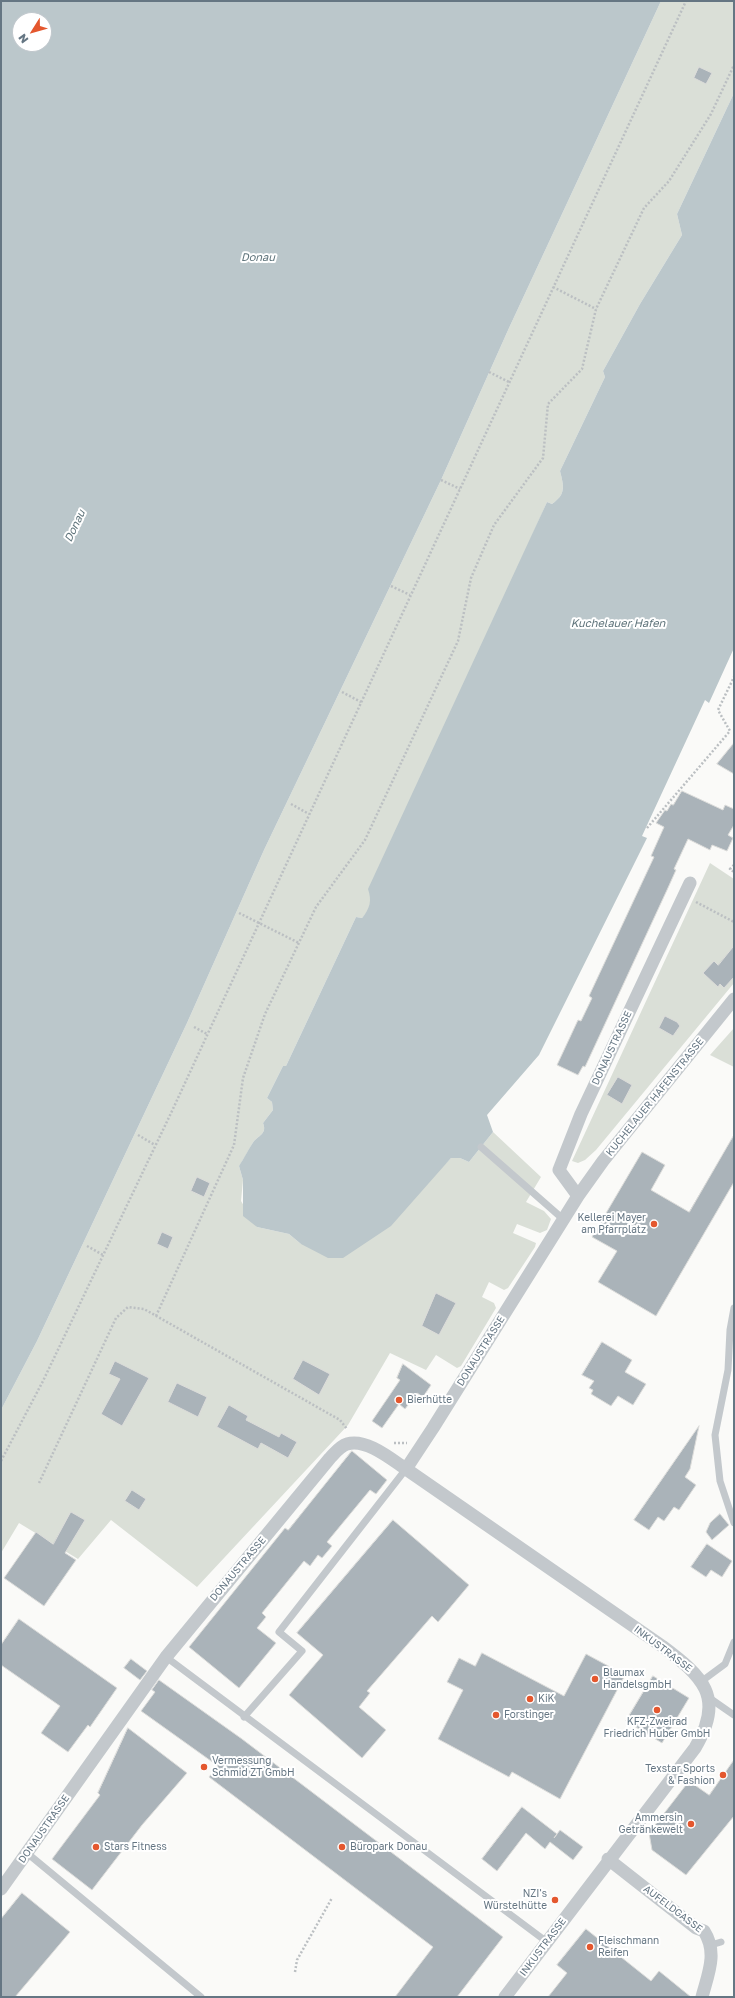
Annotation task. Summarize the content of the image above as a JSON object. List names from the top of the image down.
{
  "streets": {
    "street": [
      "DONAUSTRASSE",
      "KUCHELAUER HAFENSTRASSE",
      "INKUSTRASSE",
      "AUFELDGASSE"
    ]
  },
  "crossings": [
    ["DONAUSTRASSE", "KUCHELAUER HAFENSTRASSE"],
    ["DONAUSTRASSE", "INKUSTRASSE"],
    ["INKUSTRASSE", "AUFELDGASSE"]
  ],
  "water": ["Donau", "Kuchelauer Hafen"],
  "places": [
    "Kellerei Mayer am Pfarrplatz",
    "Bierhütte",
    "Blaumax HandelsgmbH",
    "KiK",
    "KFZ-Zweirad Friedrich Huber GmbH",
    "Forstinger",
    "Vermessung Schmid ZT GmbH",
    "Texstar Sports & Fashion",
    "Ammersin Getränkewelt",
    "Stars Fitness",
    "Büropark Donau",
    "NZI's Würstelhütte",
    "Fleischmann Reifen"
  ],
  "north": "bottom left"
}
